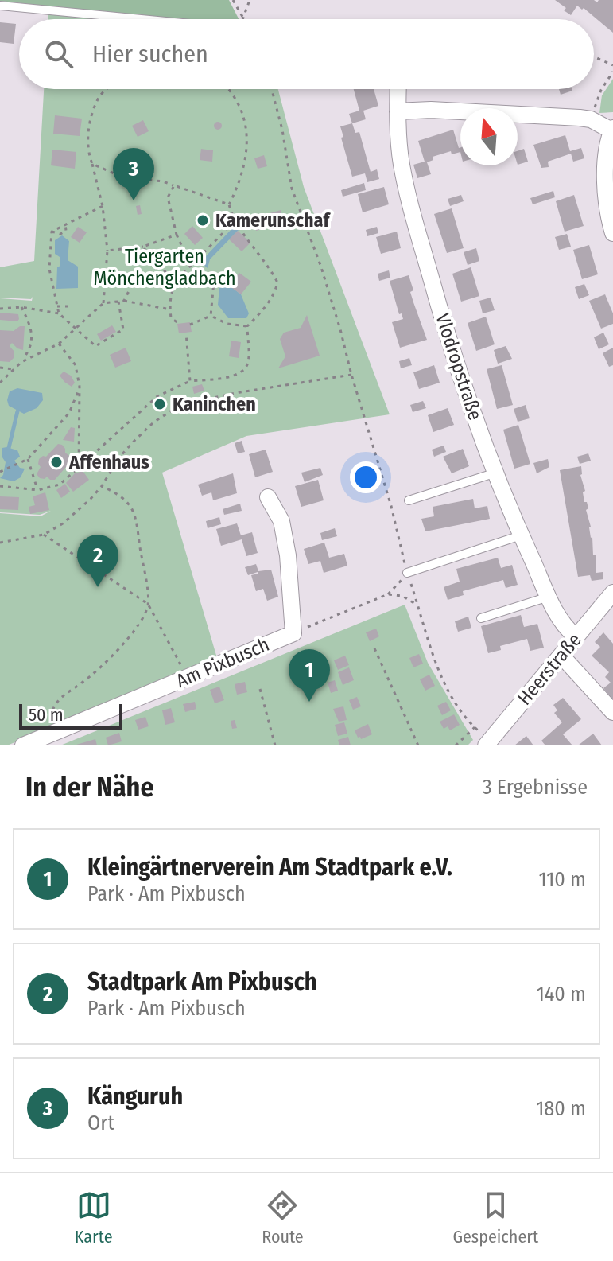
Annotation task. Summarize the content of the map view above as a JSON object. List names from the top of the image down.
{
  "streets": {
    "street": ["Vlodropstraße", "Am Pixbusch", "Heerstraße"]
  },
  "crossings": [
    ["Vlodropstraße", "Heerstraße"]
  ],
  "parks": ["Tiergarten Mönchengladbach"],
  "places": ["Kamerunschaf", "Kaninchen", "Affenhaus"],
  "scale_bar": "50 m",
  "north": "top",
  "page": {
    "search": "Hier suchen",
    "pins": ["3", "2", "1"],
    "scale": "50 m",
    "heading": ["In der Nähe", "3 Ergebnisse"],
    "list": [
      {
        "mark": "1",
        "name": "Kleingärtnerverein Am Stadtpark e.V.",
        "note": "Park · Am Pixbusch",
        "value": "110 m"
      },
      {
        "mark": "2",
        "name": "Stadtpark Am Pixbusch",
        "note": "Park · Am Pixbusch",
        "value": "140 m"
      },
      {
        "mark": "3",
        "name": "Känguruh",
        "note": "Ort",
        "value": "180 m"
      }
    ],
    "nav": ["Karte", "Route", "Gespeichert"]
  }
}
